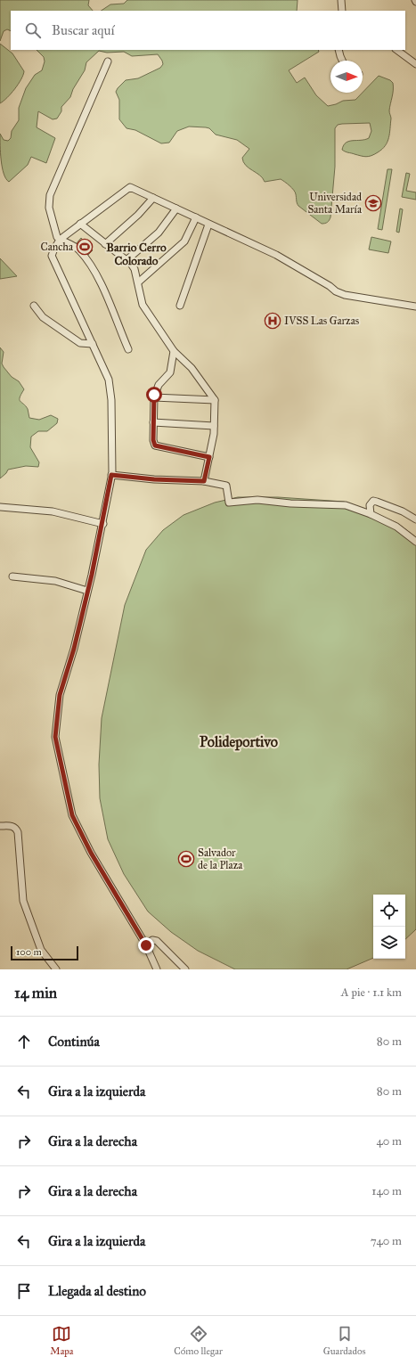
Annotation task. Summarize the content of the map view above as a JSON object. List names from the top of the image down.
{
  "districts": ["Barrio Cerro Colorado", "Polideportivo"],
  "places": {
    "school or university": ["Universidad Santa María"],
    "sports": ["Cancha", "Salvador de la Plaza"],
    "hospital": ["IVSS Las Garzas"]
  },
  "scale_bar": "100 m",
  "north": "right",
  "page": {
    "search": "Buscar aquí",
    "scale": "100 m",
    "heading": ["14 min", "A pie · 1.1 km"],
    "list": [
      ["Continúa", "80 m"],
      ["Gira a la izquierda", "80 m"],
      ["Gira a la derecha", "40 m"],
      ["Gira a la derecha", "140 m"],
      ["Gira a la izquierda", "740 m"],
      "Llegada al destino"
    ],
    "nav": ["Mapa", "Cómo llegar", "Guardados"]
  }
}
